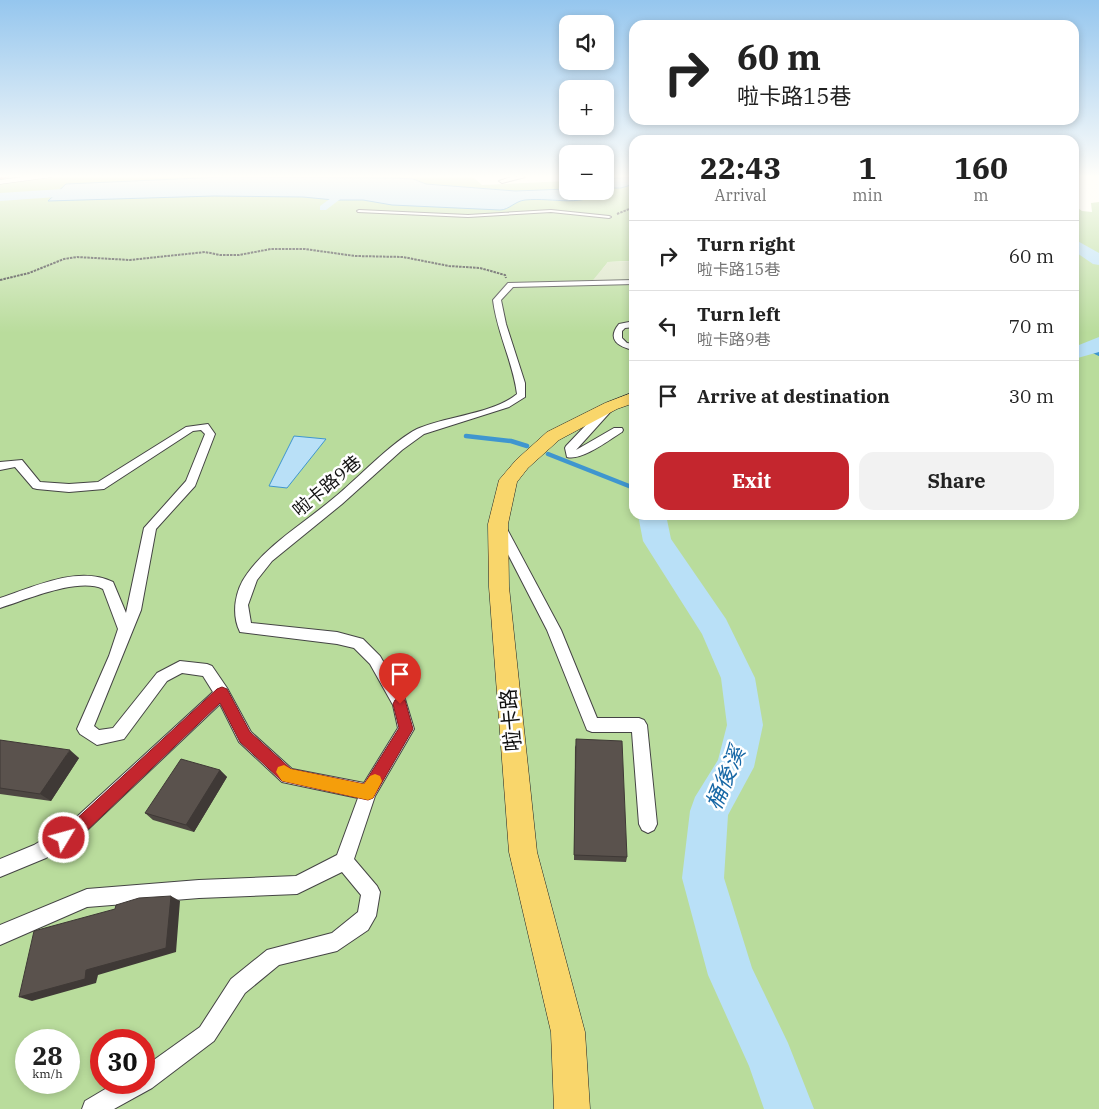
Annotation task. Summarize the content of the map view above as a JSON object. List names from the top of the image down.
{
  "streets": {
    "main road": ["啦卡路"],
    "street": ["啦卡路9巷"]
  },
  "water": ["桶後溪"],
  "page": {
    "map_buttons": ["+", "−"],
    "turn": ["60 m", "啦卡路15巷"],
    "eta": [
      "22:43",
      "Arrival",
      "1",
      "min",
      "160",
      "m"
    ],
    "list": [
      {
        "name": "Turn right",
        "note": "啦卡路15巷",
        "value": "60 m"
      },
      {
        "name": "Turn left",
        "note": "啦卡路9巷",
        "value": "70 m"
      },
      {
        "name": "Arrive at destination",
        "value": "30 m"
      }
    ],
    "buttons": ["Exit", "Share"],
    "speed": "28 km/h",
    "limit": "30"
  }
}
